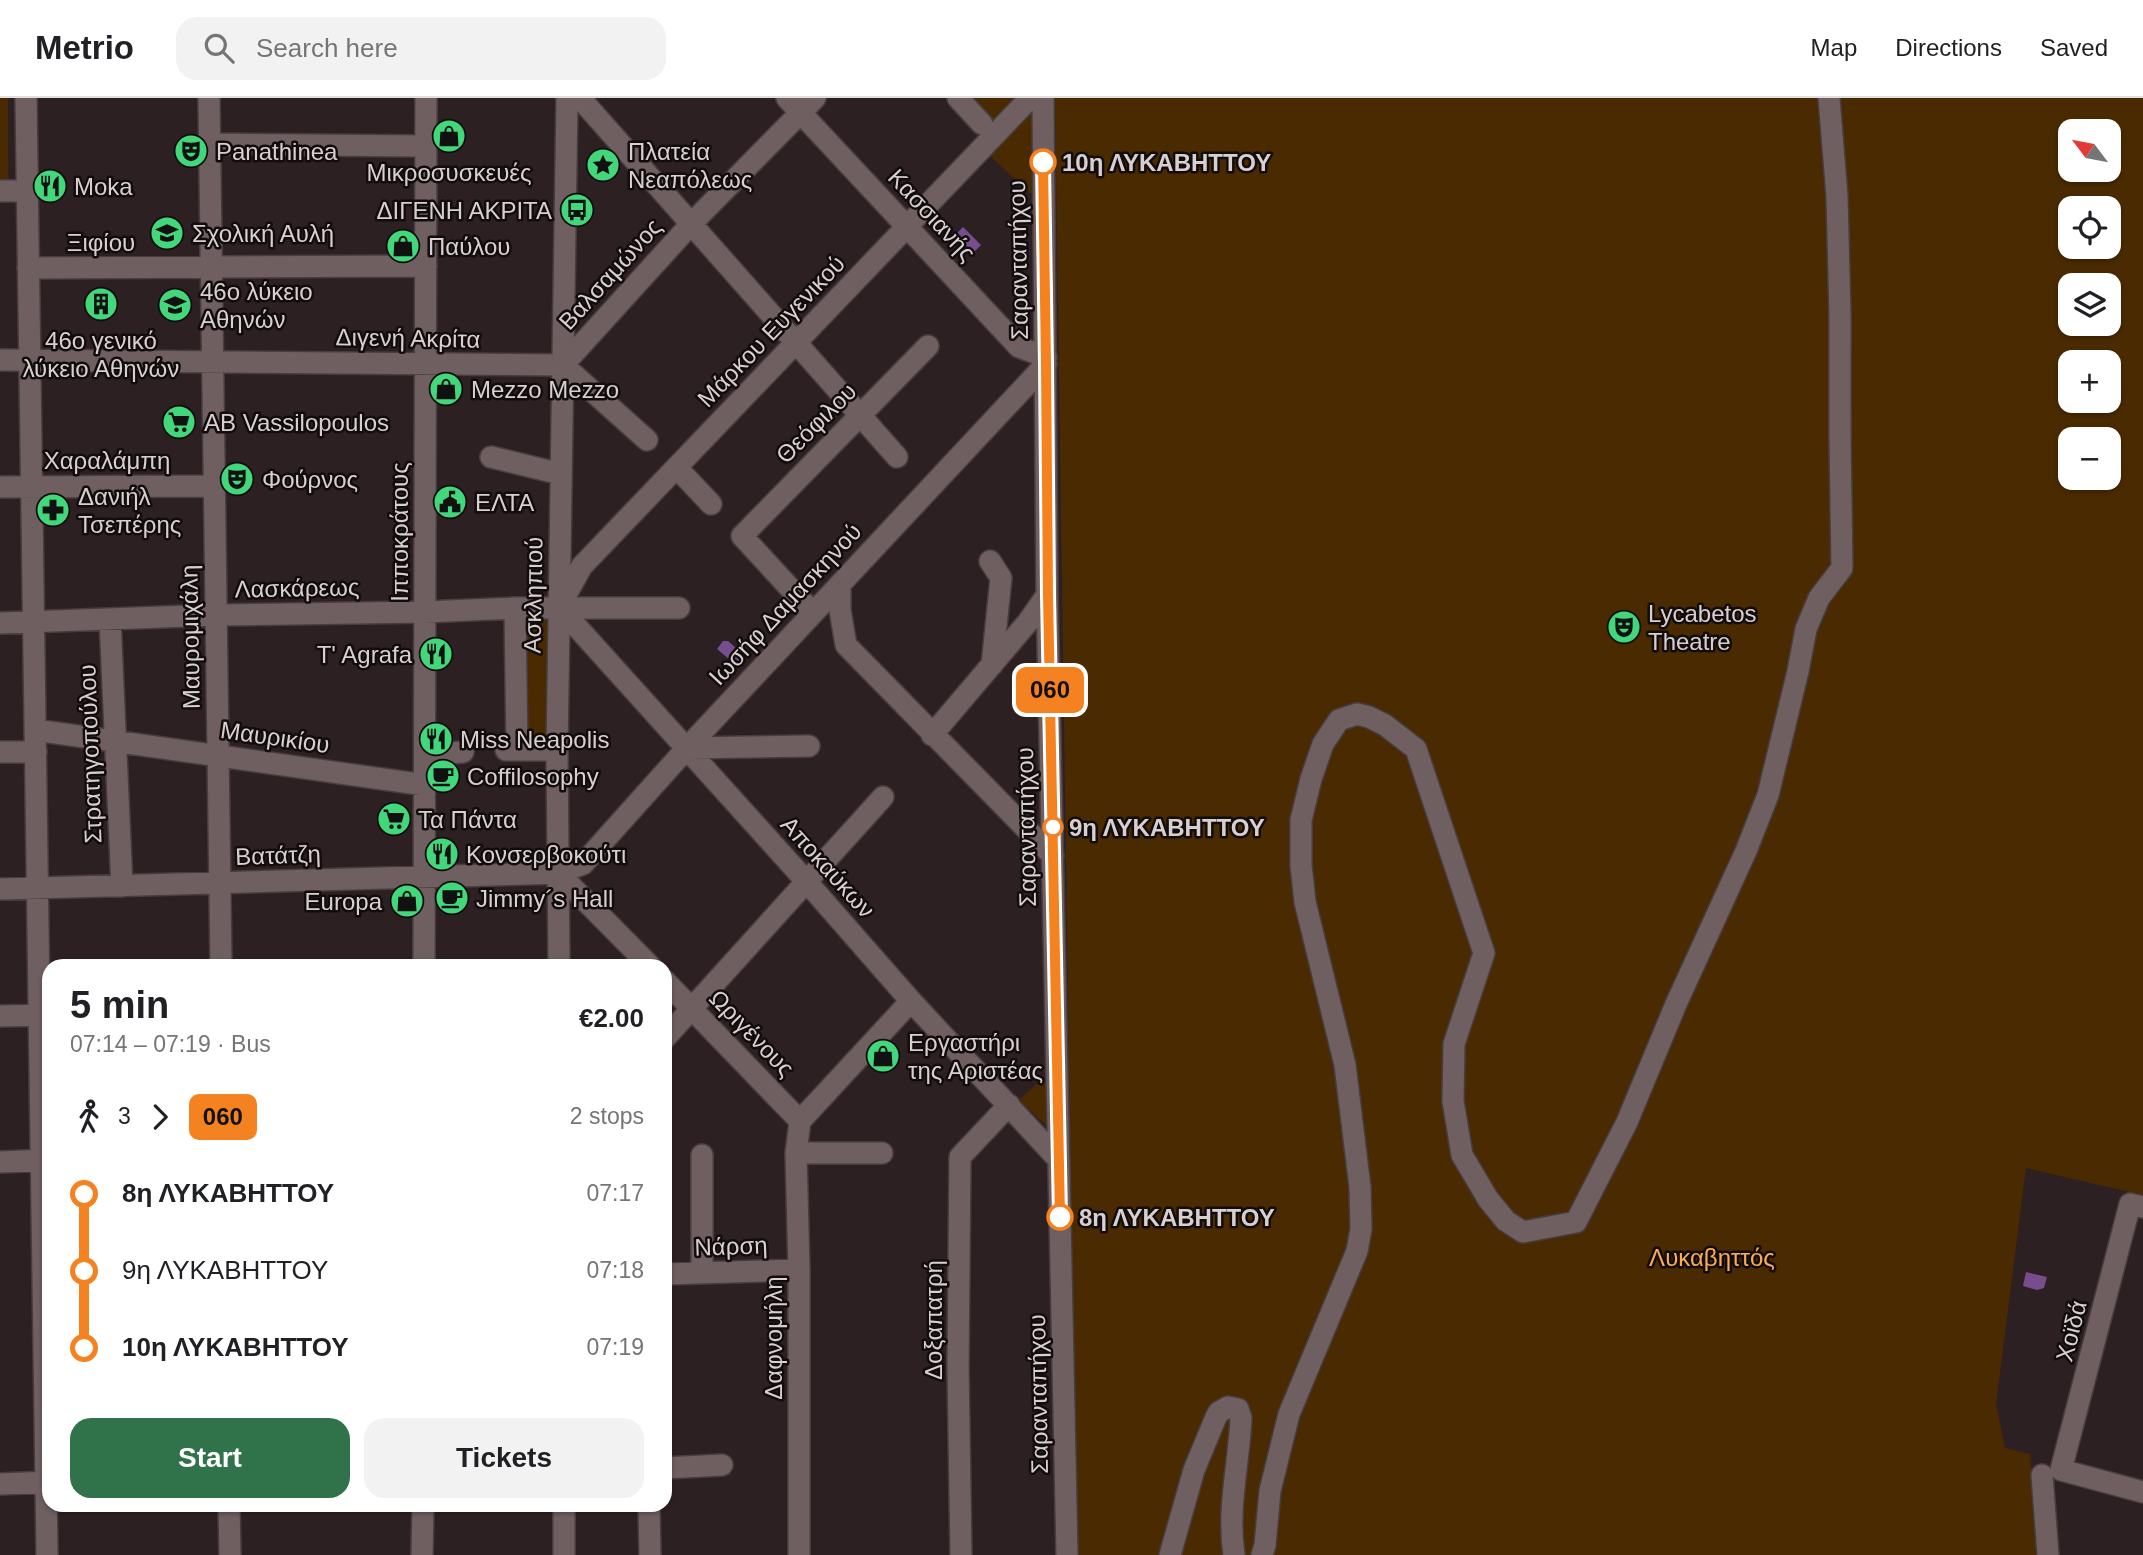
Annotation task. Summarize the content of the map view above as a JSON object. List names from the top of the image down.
{
  "streets": {
    "street": [
      "Κασσιανής",
      "Ξιφίου",
      "Σαρανταπήχου",
      "Βαλσαμώνος",
      "Μάρκου Ευγενικού",
      "Διγενή Ακρίτα",
      "Θεόφιλου",
      "Χαραλάμπη",
      "Ιπποκράτους",
      "Λασκάρεως",
      "Ασκληπιού",
      "Ιωσήφ Δαμασκηνού",
      "Μαυρομιχάλη",
      "Μαυρικίου",
      "Στρατηγοπούλου",
      "Βατάτζη",
      "Αποκαύκων",
      "Ωριγένους",
      "Νάρση",
      "Δοξαπατρή",
      "Χοϊδά",
      "Δαφνομήλη"
    ]
  },
  "crossings": [
    ["Κασσιανής", "Σαρανταπήχου"],
    ["Κασσιανής", "Βαλσαμώνος"],
    ["Κασσιανής", "Μάρκου Ευγενικού"],
    ["Κασσιανής", "Ιωσήφ Δαμασκηνού"],
    ["Ξιφίου", "Ιπποκράτους"],
    ["Ξιφίου", "Μαυρομιχάλη"],
    ["Σαρανταπήχου", "Ιωσήφ Δαμασκηνού"],
    ["Σαρανταπήχου", "Αποκαύκων"],
    ["Βαλσαμώνος", "Διγενή Ακρίτα"],
    ["Βαλσαμώνος", "Ασκληπιού"],
    ["Μάρκου Ευγενικού", "Λασκάρεως"],
    ["Μάρκου Ευγενικού", "Ασκληπιού"],
    ["Μάρκου Ευγενικού", "Αποκαύκων"],
    ["Διγενή Ακρίτα", "Ιπποκράτους"],
    ["Διγενή Ακρίτα", "Ασκληπιού"],
    ["Διγενή Ακρίτα", "Μαυρομιχάλη"],
    ["Θεόφιλου", "Ιωσήφ Δαμασκηνού"],
    ["Χαραλάμπη", "Μαυρομιχάλη"],
    ["Ιπποκράτους", "Λασκάρεως"],
    ["Ιπποκράτους", "Μαυρικίου"],
    ["Ιπποκράτους", "Βατάτζη"],
    ["Λασκάρεως", "Ασκληπιού"],
    ["Λασκάρεως", "Μαυρομιχάλη"],
    ["Λασκάρεως", "Στρατηγοπούλου"],
    ["Λασκάρεως", "Αποκαύκων"],
    ["Ασκληπιού", "Ιωσήφ Δαμασκηνού"],
    ["Ασκληπιού", "Βατάτζη"],
    ["Ασκληπιού", "Αποκαύκων"],
    ["Ιωσήφ Δαμασκηνού", "Βατάτζη"],
    ["Ιωσήφ Δαμασκηνού", "Αποκαύκων"],
    ["Μαυρομιχάλη", "Μαυρικίου"],
    ["Μαυρομιχάλη", "Βατάτζη"],
    ["Μαυρικίου", "Στρατηγοπούλου"],
    ["Στρατηγοπούλου", "Βατάτζη"],
    ["Αποκαύκων", "Δοξαπατρή"],
    ["Ωριγένους", "Δαφνομήλη"],
    ["Νάρση", "Δαφνομήλη"]
  ],
  "parks": ["Λυκαβηττός"],
  "places": {
    "shop": [
      "Μικροσυσκευές",
      "Παύλου",
      "Mezzo Mezzo",
      "Europa",
      "Εργαστήρι της Αριστέας"
    ],
    "theatre": ["Panathinea", "Φούρνος", "Lycabetos Theatre"],
    "other": ["10η ΛΥΚΑΒΗΤΤΟΥ", "9η ΛΥΚΑΒΗΤΤΟΥ", "8η ΛΥΚΑΒΗΤΤΟΥ"],
    "place": ["Πλατεία Νεαπόλεως"],
    "restaurant": [
      "Moka",
      "T' Agrafa",
      "Miss Neapolis",
      "Κονσερβοκούτι"
    ],
    "bus stop": ["ΔΙΓΕΝΗ ΑΚΡΙΤΑ"],
    "school or university": ["Σχολική Αυλή", "46ο λύκειο Αθηνών"],
    "building": ["46ο γενικό λύκειο Αθηνών"],
    "supermarket": ["AB Vassilopoulos", "Τα Πάντα"],
    "public building": ["ΕΛΤΑ"],
    "pharmacy": ["Δανιήλ Τσεπέρης"],
    "cafe": ["Coffilosophy", "Jimmy´s Hall"]
  },
  "lines": ["bus line 060"],
  "north": "top left",
  "page": {
    "header": "Metrio",
    "search": "Search here",
    "nav": ["Map", "Directions", "Saved"],
    "on_map": "060",
    "map_buttons": ["+", "−"],
    "heading": ["5 min", "07:14 – 07:19 · Bus", "€2.00"],
    "legs": ["3", "060", "2 stops"],
    "list": [
      {
        "name": "8η ΛΥΚΑΒΗΤΤΟΥ",
        "value": "07:17"
      },
      {
        "name": "9η ΛΥΚΑΒΗΤΤΟΥ",
        "value": "07:18"
      },
      {
        "name": "10η ΛΥΚΑΒΗΤΤΟΥ",
        "value": "07:19"
      }
    ],
    "buttons": ["Start", "Tickets"]
  }
}
